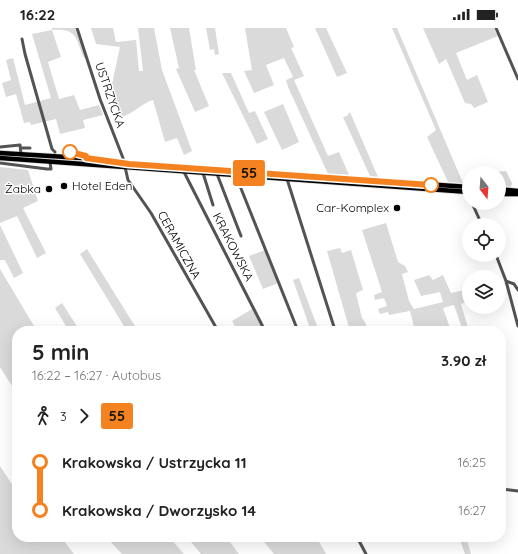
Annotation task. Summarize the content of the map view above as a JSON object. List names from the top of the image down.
{
  "streets": {
    "street": ["USTRZYCKA", "CERAMICZNA", "KRAKOWSKA"]
  },
  "crossings": [
    ["USTRZYCKA", "CERAMICZNA"]
  ],
  "places": ["Hotel Eden", "Żabka", "Car-Komplex"],
  "lines": ["bus line 55"],
  "north": "bottom",
  "page": {
    "status": "16:22",
    "on_map": "55",
    "heading": ["5 min", "16:22 – 16:27 · Autobus", "3.90 zł"],
    "legs": ["3", "55"],
    "list": [
      {
        "name": "Krakowska / Ustrzycka 11",
        "value": "16:25"
      },
      {
        "name": "Krakowska / Dworzysko 14",
        "value": "16:27"
      }
    ]
  }
}
